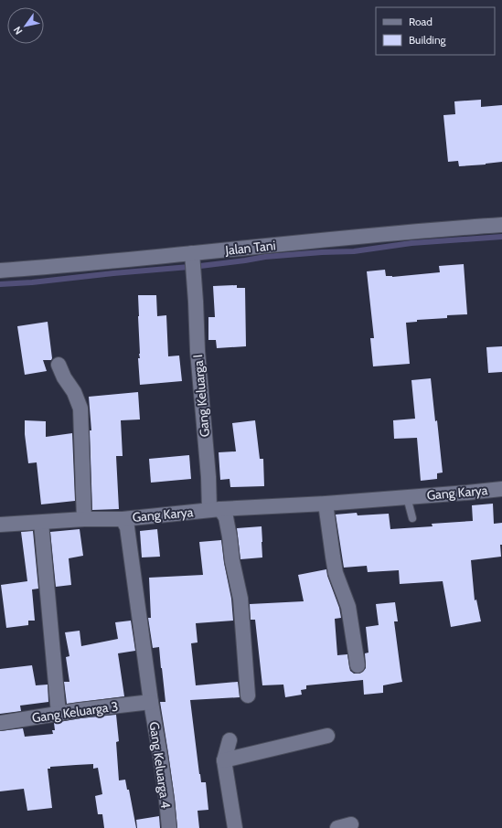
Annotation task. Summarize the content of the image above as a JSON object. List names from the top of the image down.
{
  "streets": {
    "street": [
      "Jalan Tani",
      "Gang Keluarga I",
      "Gang Karya",
      "Gang Keluarga 3",
      "Gang Keluarga 4"
    ]
  },
  "crossings": [
    ["Jalan Tani", "Gang Keluarga I"],
    ["Gang Keluarga I", "Gang Karya"],
    ["Gang Karya", "Gang Keluarga 4"],
    ["Gang Keluarga 3", "Gang Keluarga 4"]
  ],
  "legend": ["Road", "Building"],
  "north": "bottom left"
}
